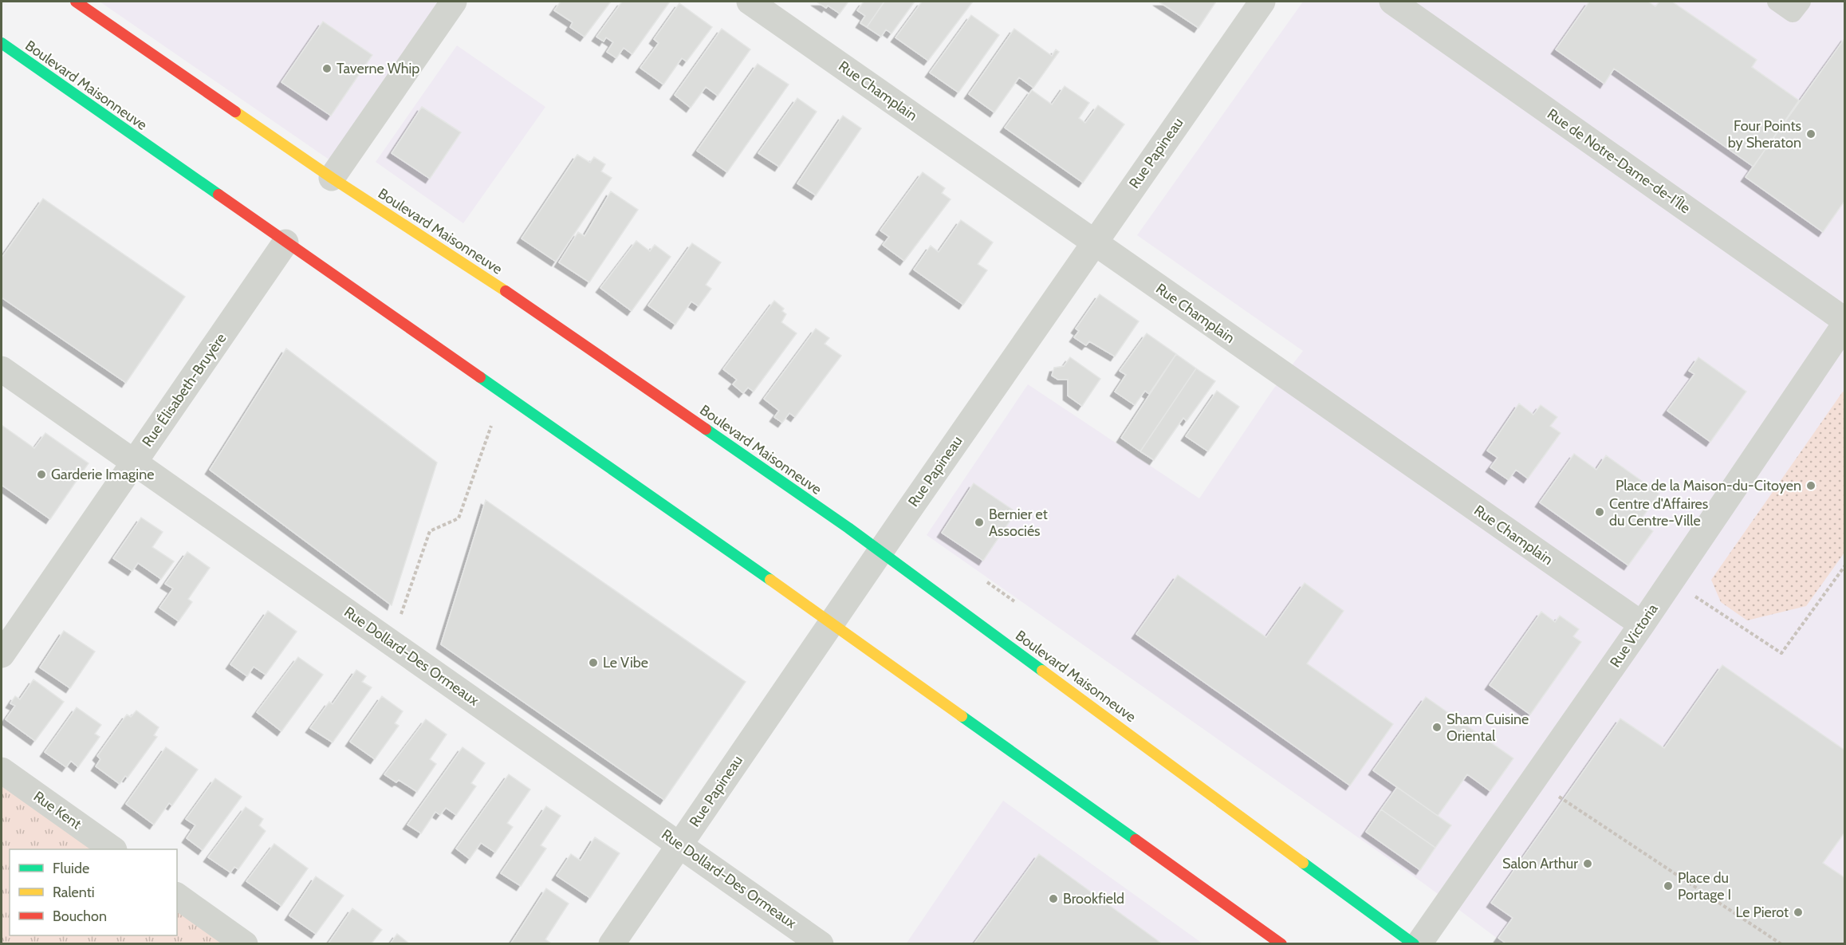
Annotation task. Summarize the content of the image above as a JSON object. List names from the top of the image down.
{
  "streets": {
    "main road": ["Boulevard Maisonneuve"],
    "street": [
      "Rue Champlain",
      "Rue Papineau",
      "Rue de Notre-Dame-de-I'Île",
      "Rue Élisabeth-Bruyère",
      "Rue Victoria",
      "Rue Dollard-Des Ormeaux",
      "Rue Kent"
    ]
  },
  "crossings": [
    ["Boulevard Maisonneuve", "Rue Papineau"],
    ["Boulevard Maisonneuve", "Rue Élisabeth-Bruyère"],
    ["Rue Champlain", "Rue Papineau"],
    ["Rue Champlain", "Rue Victoria"],
    ["Rue Papineau", "Rue Dollard-Des Ormeaux"],
    ["Rue Élisabeth-Bruyère", "Rue Dollard-Des Ormeaux"]
  ],
  "places": [
    "Taverne Whip",
    "Four Points by Sheraton",
    "Garderie Imagine",
    "Place de la Maison-du-Citoyen",
    "Centre d'Affaires du Centre-Ville",
    "Bernier et Associés",
    "Le Vibe",
    "Sham Cuisine Oriental",
    "Salon Arthur",
    "Place du Portage I",
    "Brookfield",
    "Le Pierot"
  ],
  "legend": ["Fluide", "Ralenti", "Bouchon"]
}
